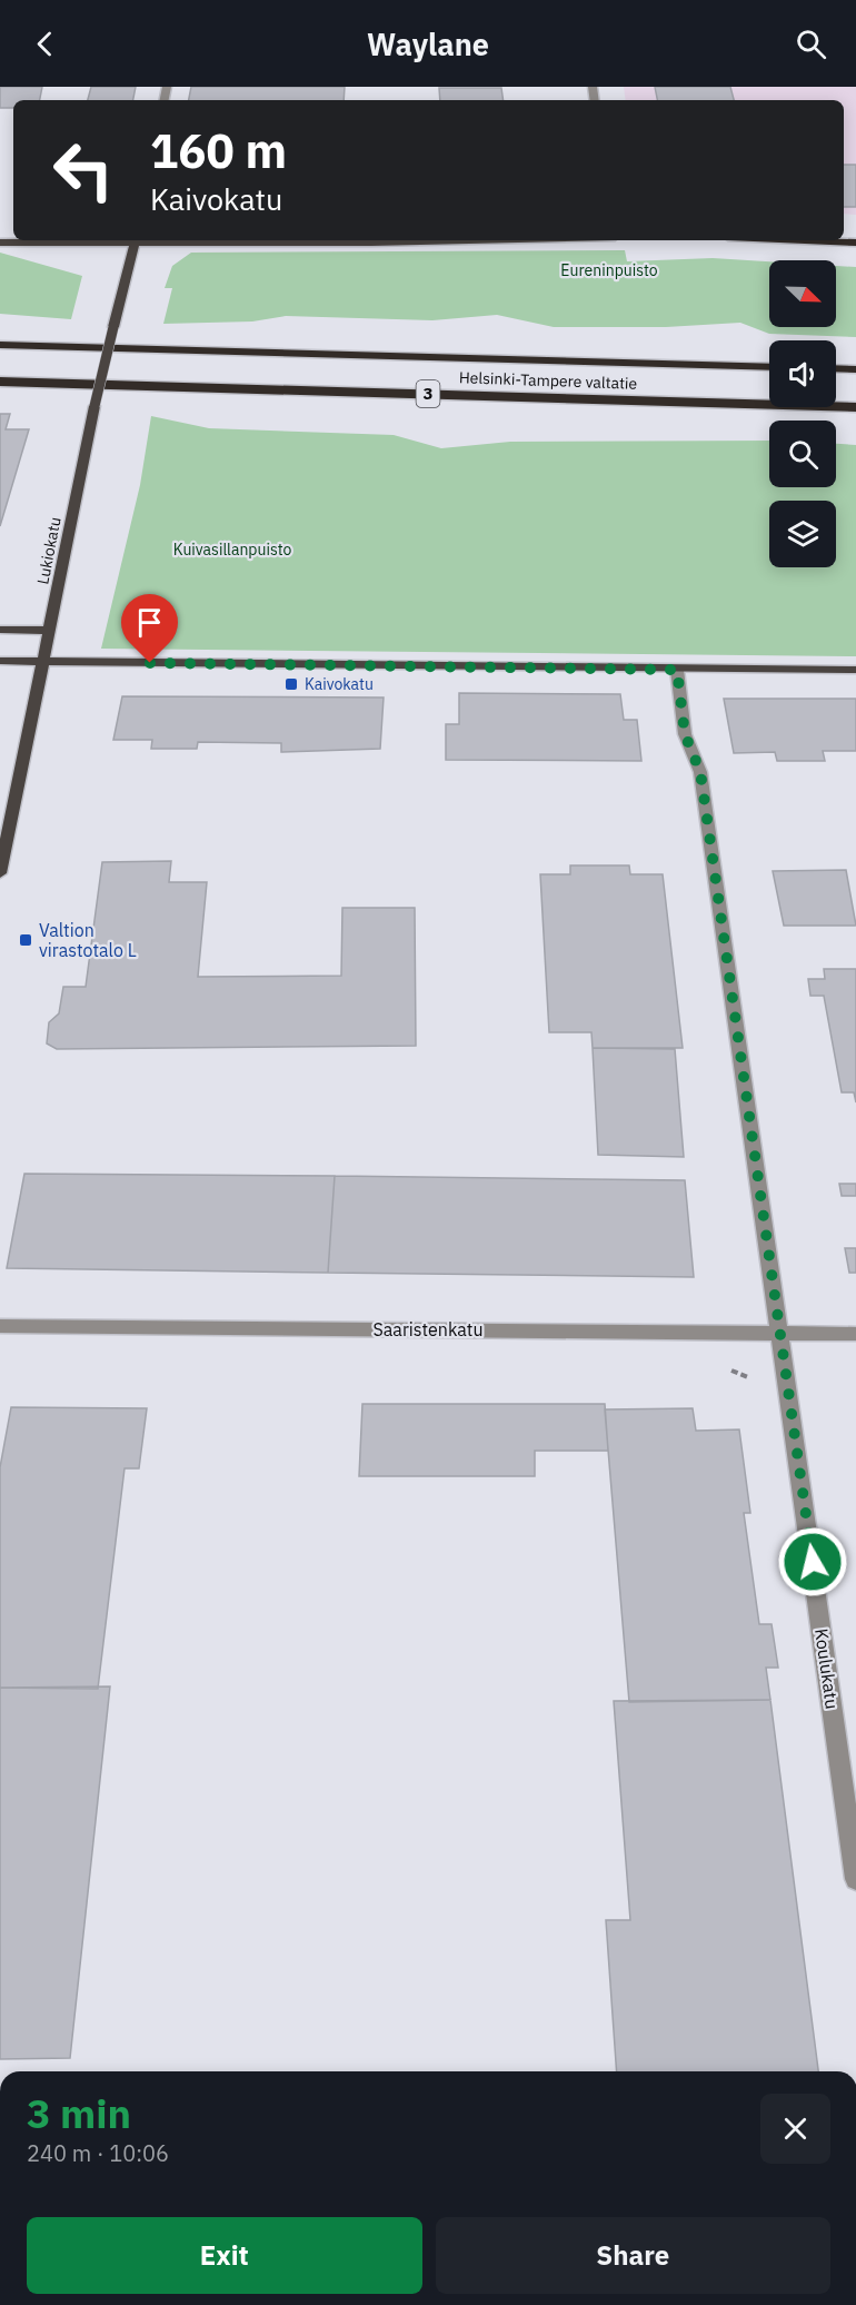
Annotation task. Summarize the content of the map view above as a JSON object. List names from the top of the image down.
{
  "streets": {
    "highway": ["Helsinki-Tampere valtatie", "3"],
    "main road": ["Lukiokatu"],
    "street": ["Saaristenkatu", "Koulukatu"]
  },
  "crossings": [
    ["Saaristenkatu", "Koulukatu"]
  ],
  "parks": ["Eureninpuisto", "Kuivasillanpuisto"],
  "places": {
    "transit": ["Kaivokatu", "Valtion virastotalo L"]
  },
  "north": "bottom right",
  "page": {
    "header": "Waylane",
    "turn": ["160 m", "Kaivokatu"],
    "heading": ["3 min", "240 m · 10:06"],
    "buttons": ["Exit", "Share"]
  }
}
